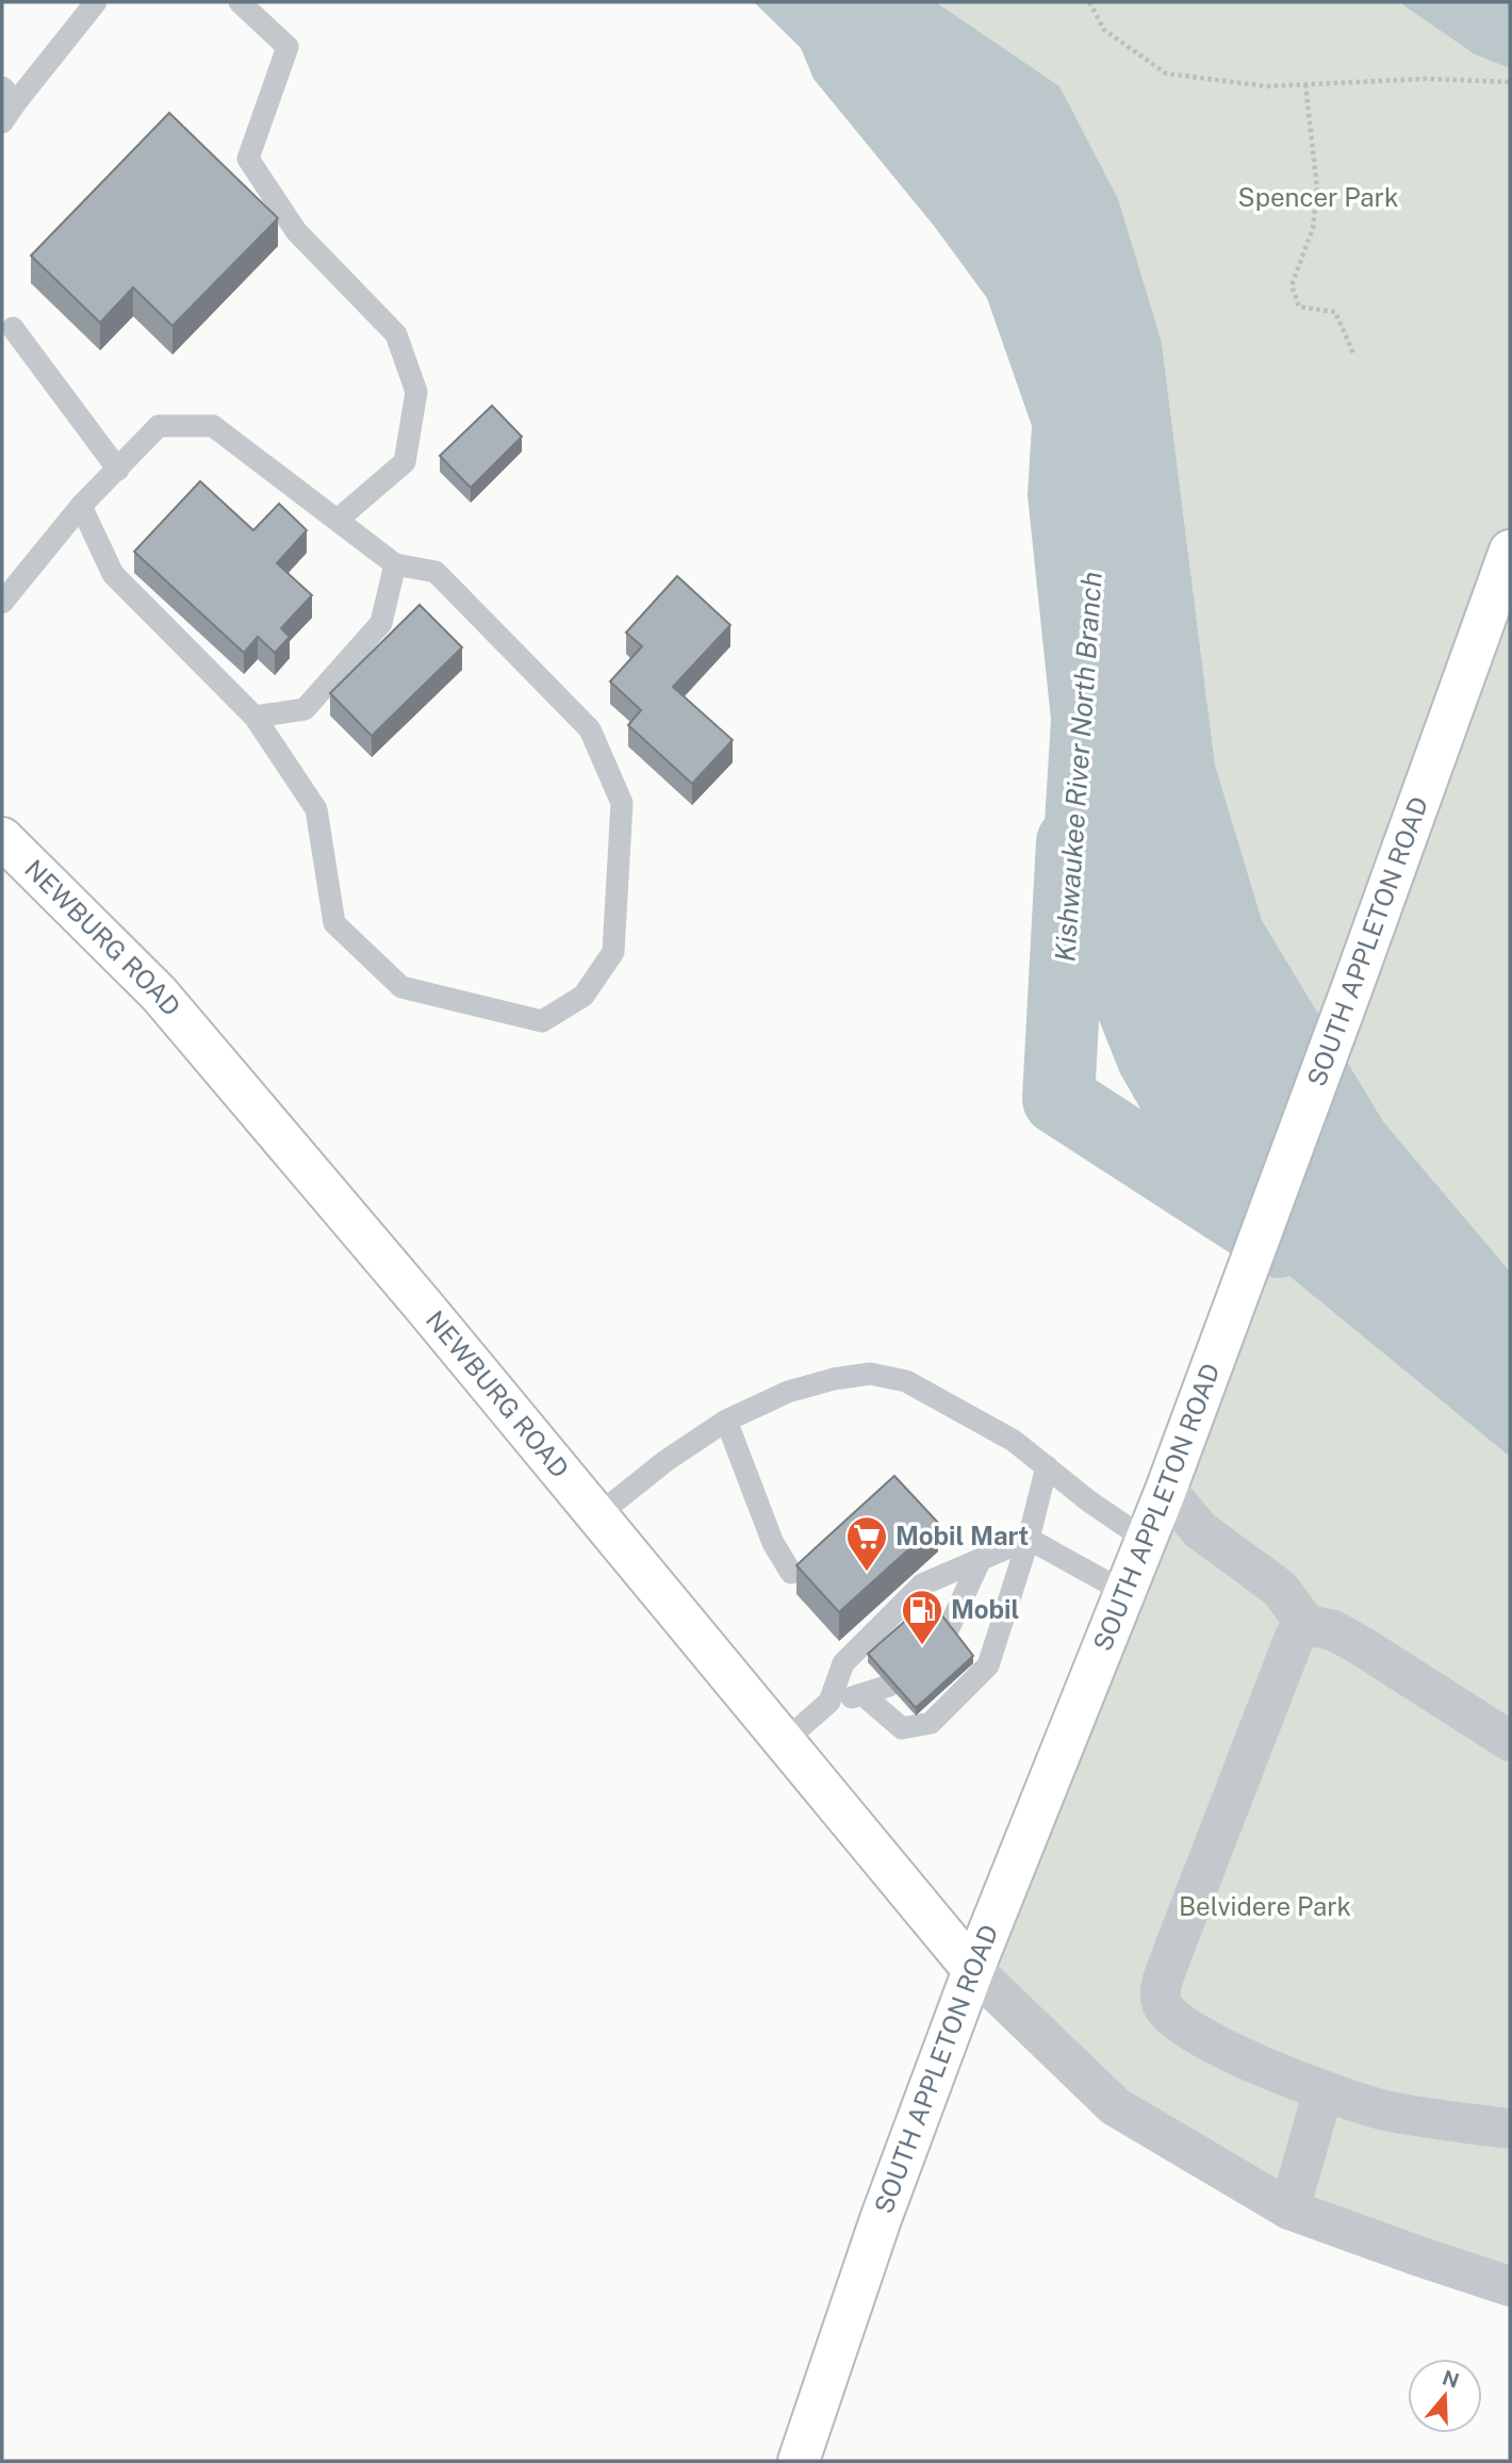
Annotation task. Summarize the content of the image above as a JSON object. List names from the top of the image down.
{
  "streets": {
    "main road": ["NEWBURG ROAD", "SOUTH APPLETON ROAD"]
  },
  "crossings": [
    ["NEWBURG ROAD", "SOUTH APPLETON ROAD"]
  ],
  "water": ["Kishwaukee River North Branch"],
  "parks": ["Spencer Park", "Belvidere Park"],
  "places": {
    "supermarket": ["Mobil Mart"],
    "fuel station": ["Mobil"]
  },
  "north": "top"
}
